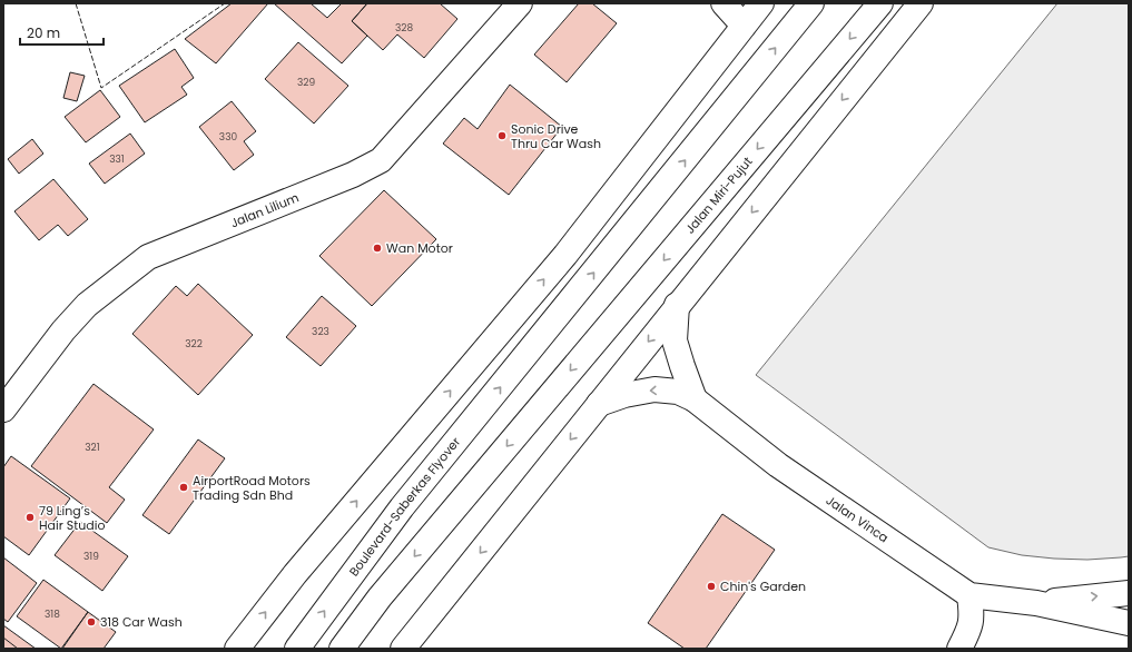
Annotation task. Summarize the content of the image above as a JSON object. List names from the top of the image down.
{
  "streets": {
    "main road": [
      "Jalan Miri-Pujut",
      "Jalan Lilium",
      "Boulevard-Saberkas Flyover",
      "Jalan Vinca"
    ]
  },
  "places": [
    "Sonic Drive Thru Car Wash",
    "Wan Motor",
    "AirportRoad Motors Trading Sdn Bhd",
    "79 Ling’s Hair Studio",
    "Chin's Garden",
    "318 Car Wash"
  ],
  "house_numbers": [
    "328",
    "329",
    "330",
    "331",
    "323",
    "322",
    "321",
    "319",
    "318"
  ],
  "scale_bar": "20 m"
}
